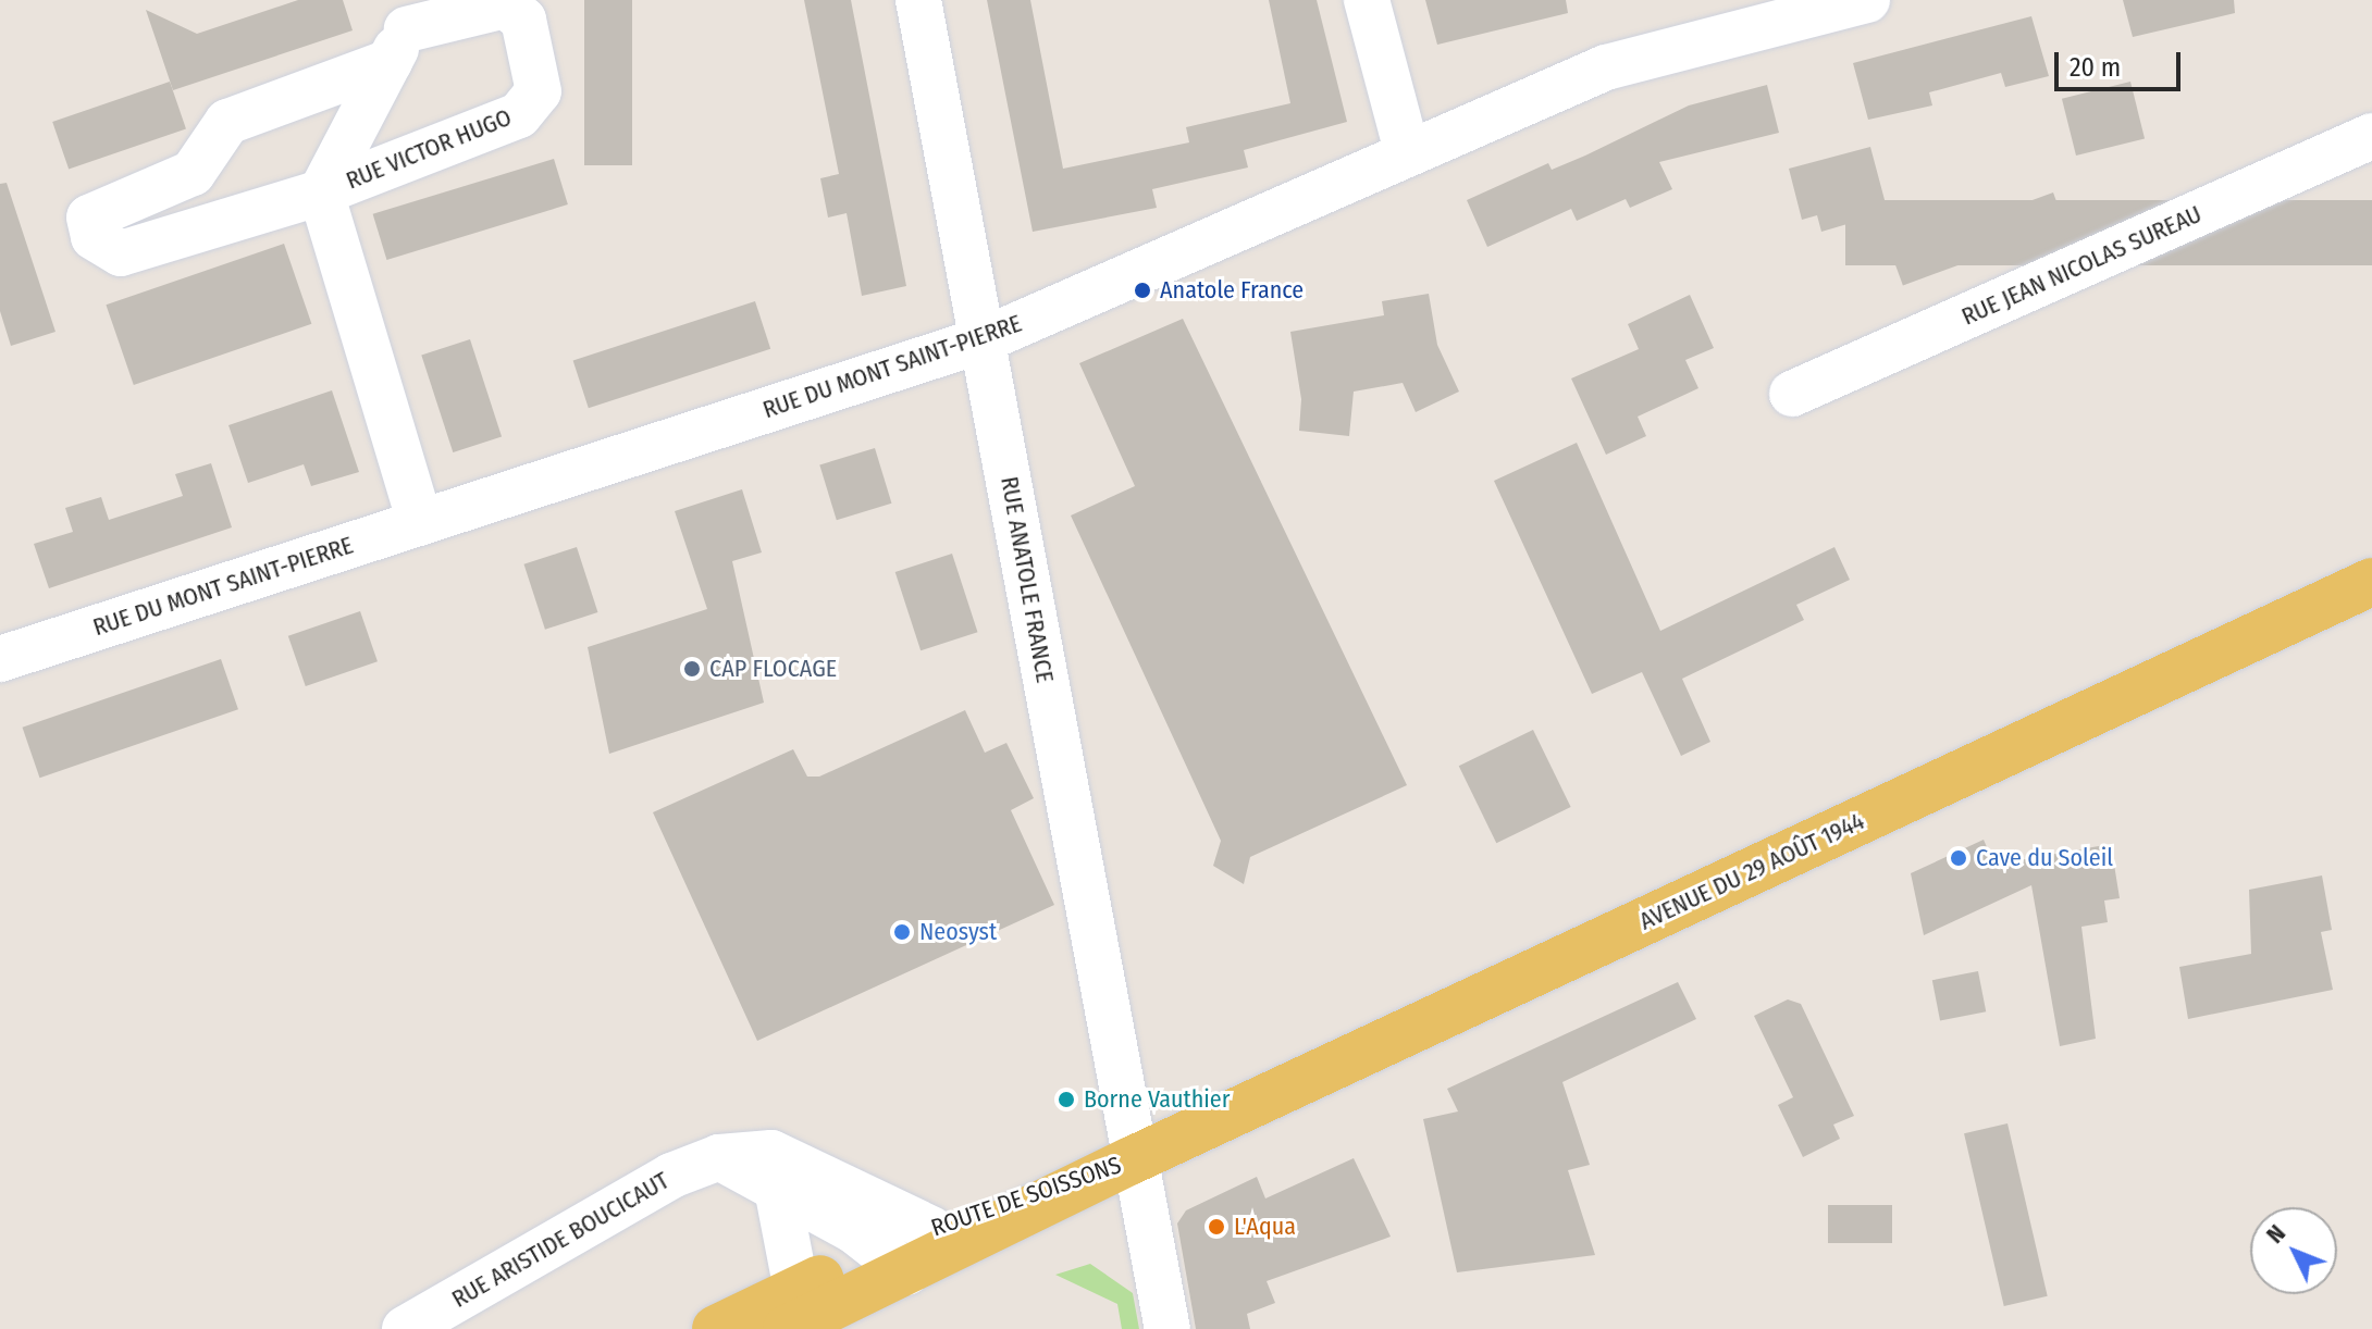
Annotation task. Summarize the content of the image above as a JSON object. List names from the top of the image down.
{
  "streets": {
    "main road": ["AVENUE DU 29 AOÛT 1944", "ROUTE DE SOISSONS"],
    "street": [
      "RUE VICTOR HUGO",
      "RUE JEAN NICOLAS SUREAU",
      "RUE DU MONT SAINT-PIERRE",
      "RUE ANATOLE FRANCE",
      "RUE ARISTIDE BOUCICAUT"
    ]
  },
  "crossings": [
    ["RUE VICTOR HUGO", "RUE DU MONT SAINT-PIERRE"],
    ["RUE DU MONT SAINT-PIERRE", "RUE ANATOLE FRANCE"],
    ["RUE ANATOLE FRANCE", "AVENUE DU 29 AOÛT 1944"],
    ["RUE ANATOLE FRANCE", "ROUTE DE SOISSONS"],
    ["AVENUE DU 29 AOÛT 1944", "ROUTE DE SOISSONS"],
    ["ROUTE DE SOISSONS", "RUE ARISTIDE BOUCICAUT"]
  ],
  "places": [
    "Anatole France",
    "CAP FLOCAGE",
    "Cave du Soleil",
    "Neosyst",
    "Borne Vauthier",
    "L'Aqua"
  ],
  "scale_bar": "20 m",
  "north": "top left"
}
